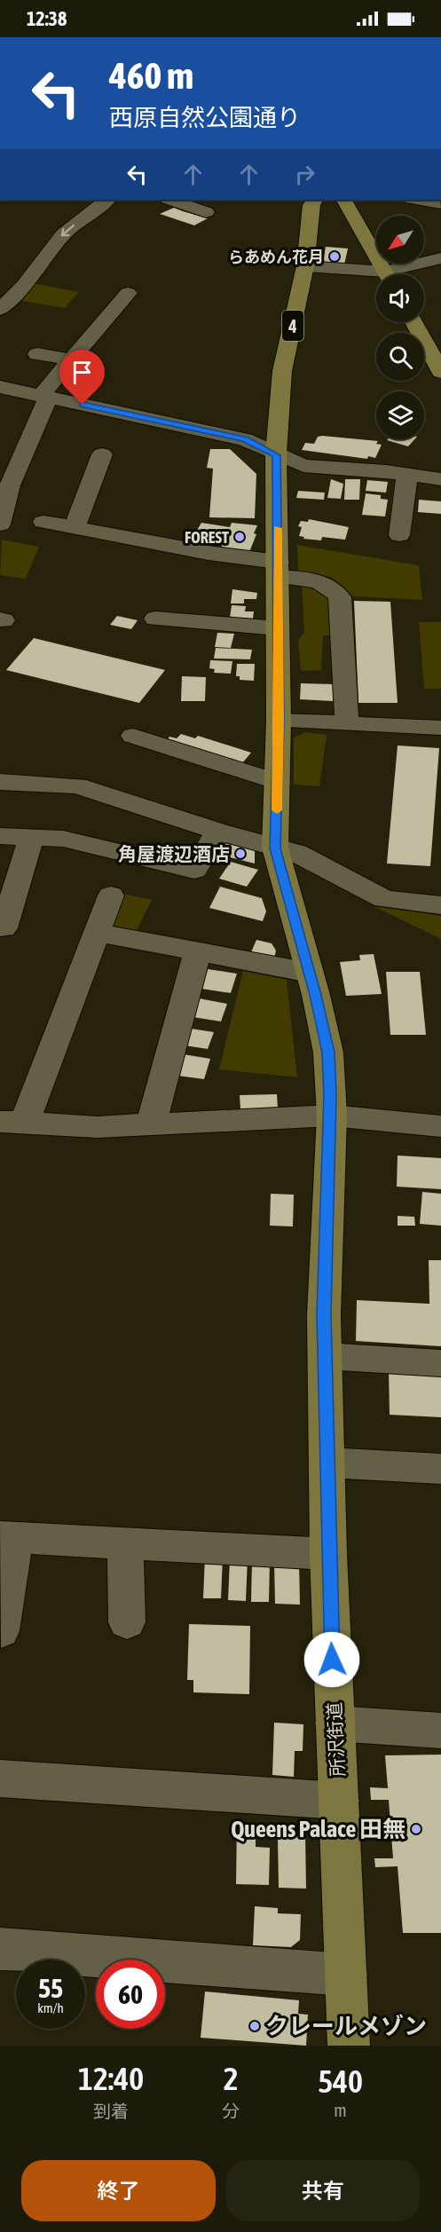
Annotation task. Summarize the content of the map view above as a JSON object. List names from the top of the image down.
{
  "streets": {
    "main road": ["4", "所沢街道"]
  },
  "places": [
    "らあめん花月",
    "FOREST",
    "角屋渡辺酒店",
    "Queens Palace 田無",
    "クレールメゾン"
  ],
  "north": "bottom left",
  "page": {
    "status": "12:38",
    "turn": ["460 m", "西原自然公園通り"],
    "speed": "55 km/h",
    "limit": "60",
    "eta": [
      "12:40",
      "到着",
      "2",
      "分",
      "540",
      "m"
    ],
    "buttons": ["終了", "共有"]
  }
}
